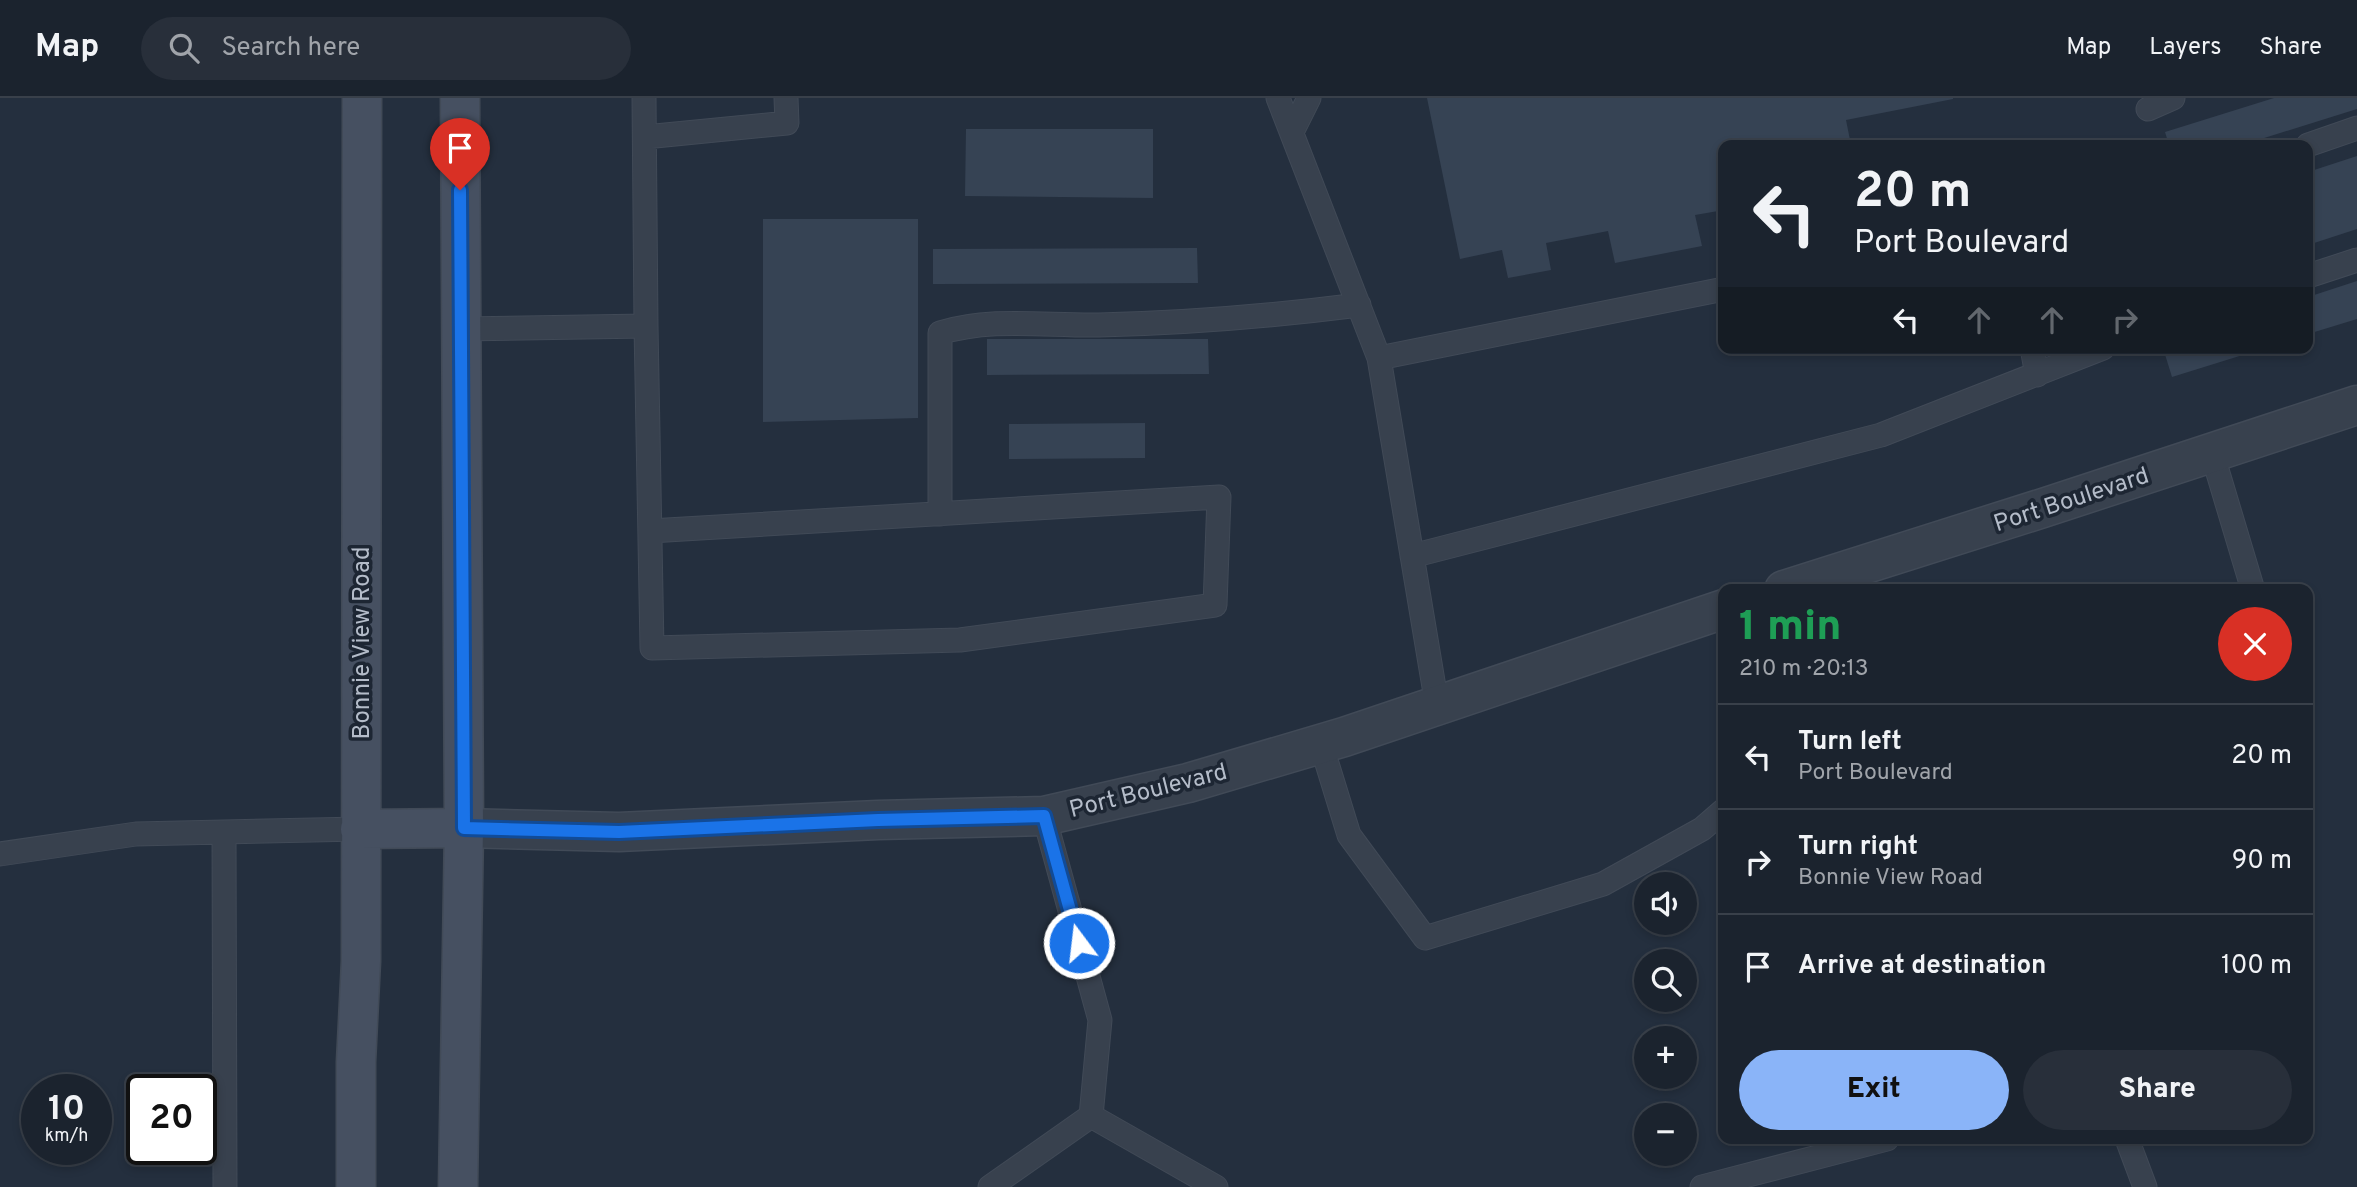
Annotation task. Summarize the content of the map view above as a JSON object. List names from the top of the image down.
{
  "streets": {
    "main road": ["Bonnie View Road"],
    "street": ["Port Boulevard"]
  },
  "page": {
    "header": "Map",
    "search": "Search here",
    "nav": ["Map", "Layers", "Share"],
    "turn": ["20 m", "Port Boulevard"],
    "heading": ["1 min", "210 m · 20:13"],
    "list": [
      {
        "name": "Turn left",
        "note": "Port Boulevard",
        "value": "20 m"
      },
      {
        "name": "Turn right",
        "note": "Bonnie View Road",
        "value": "90 m"
      },
      {
        "name": "Arrive at destination",
        "value": "100 m"
      }
    ],
    "map_buttons": ["+", "−"],
    "buttons": ["Exit", "Share"],
    "speed": "10 km/h",
    "limit": "20"
  }
}
